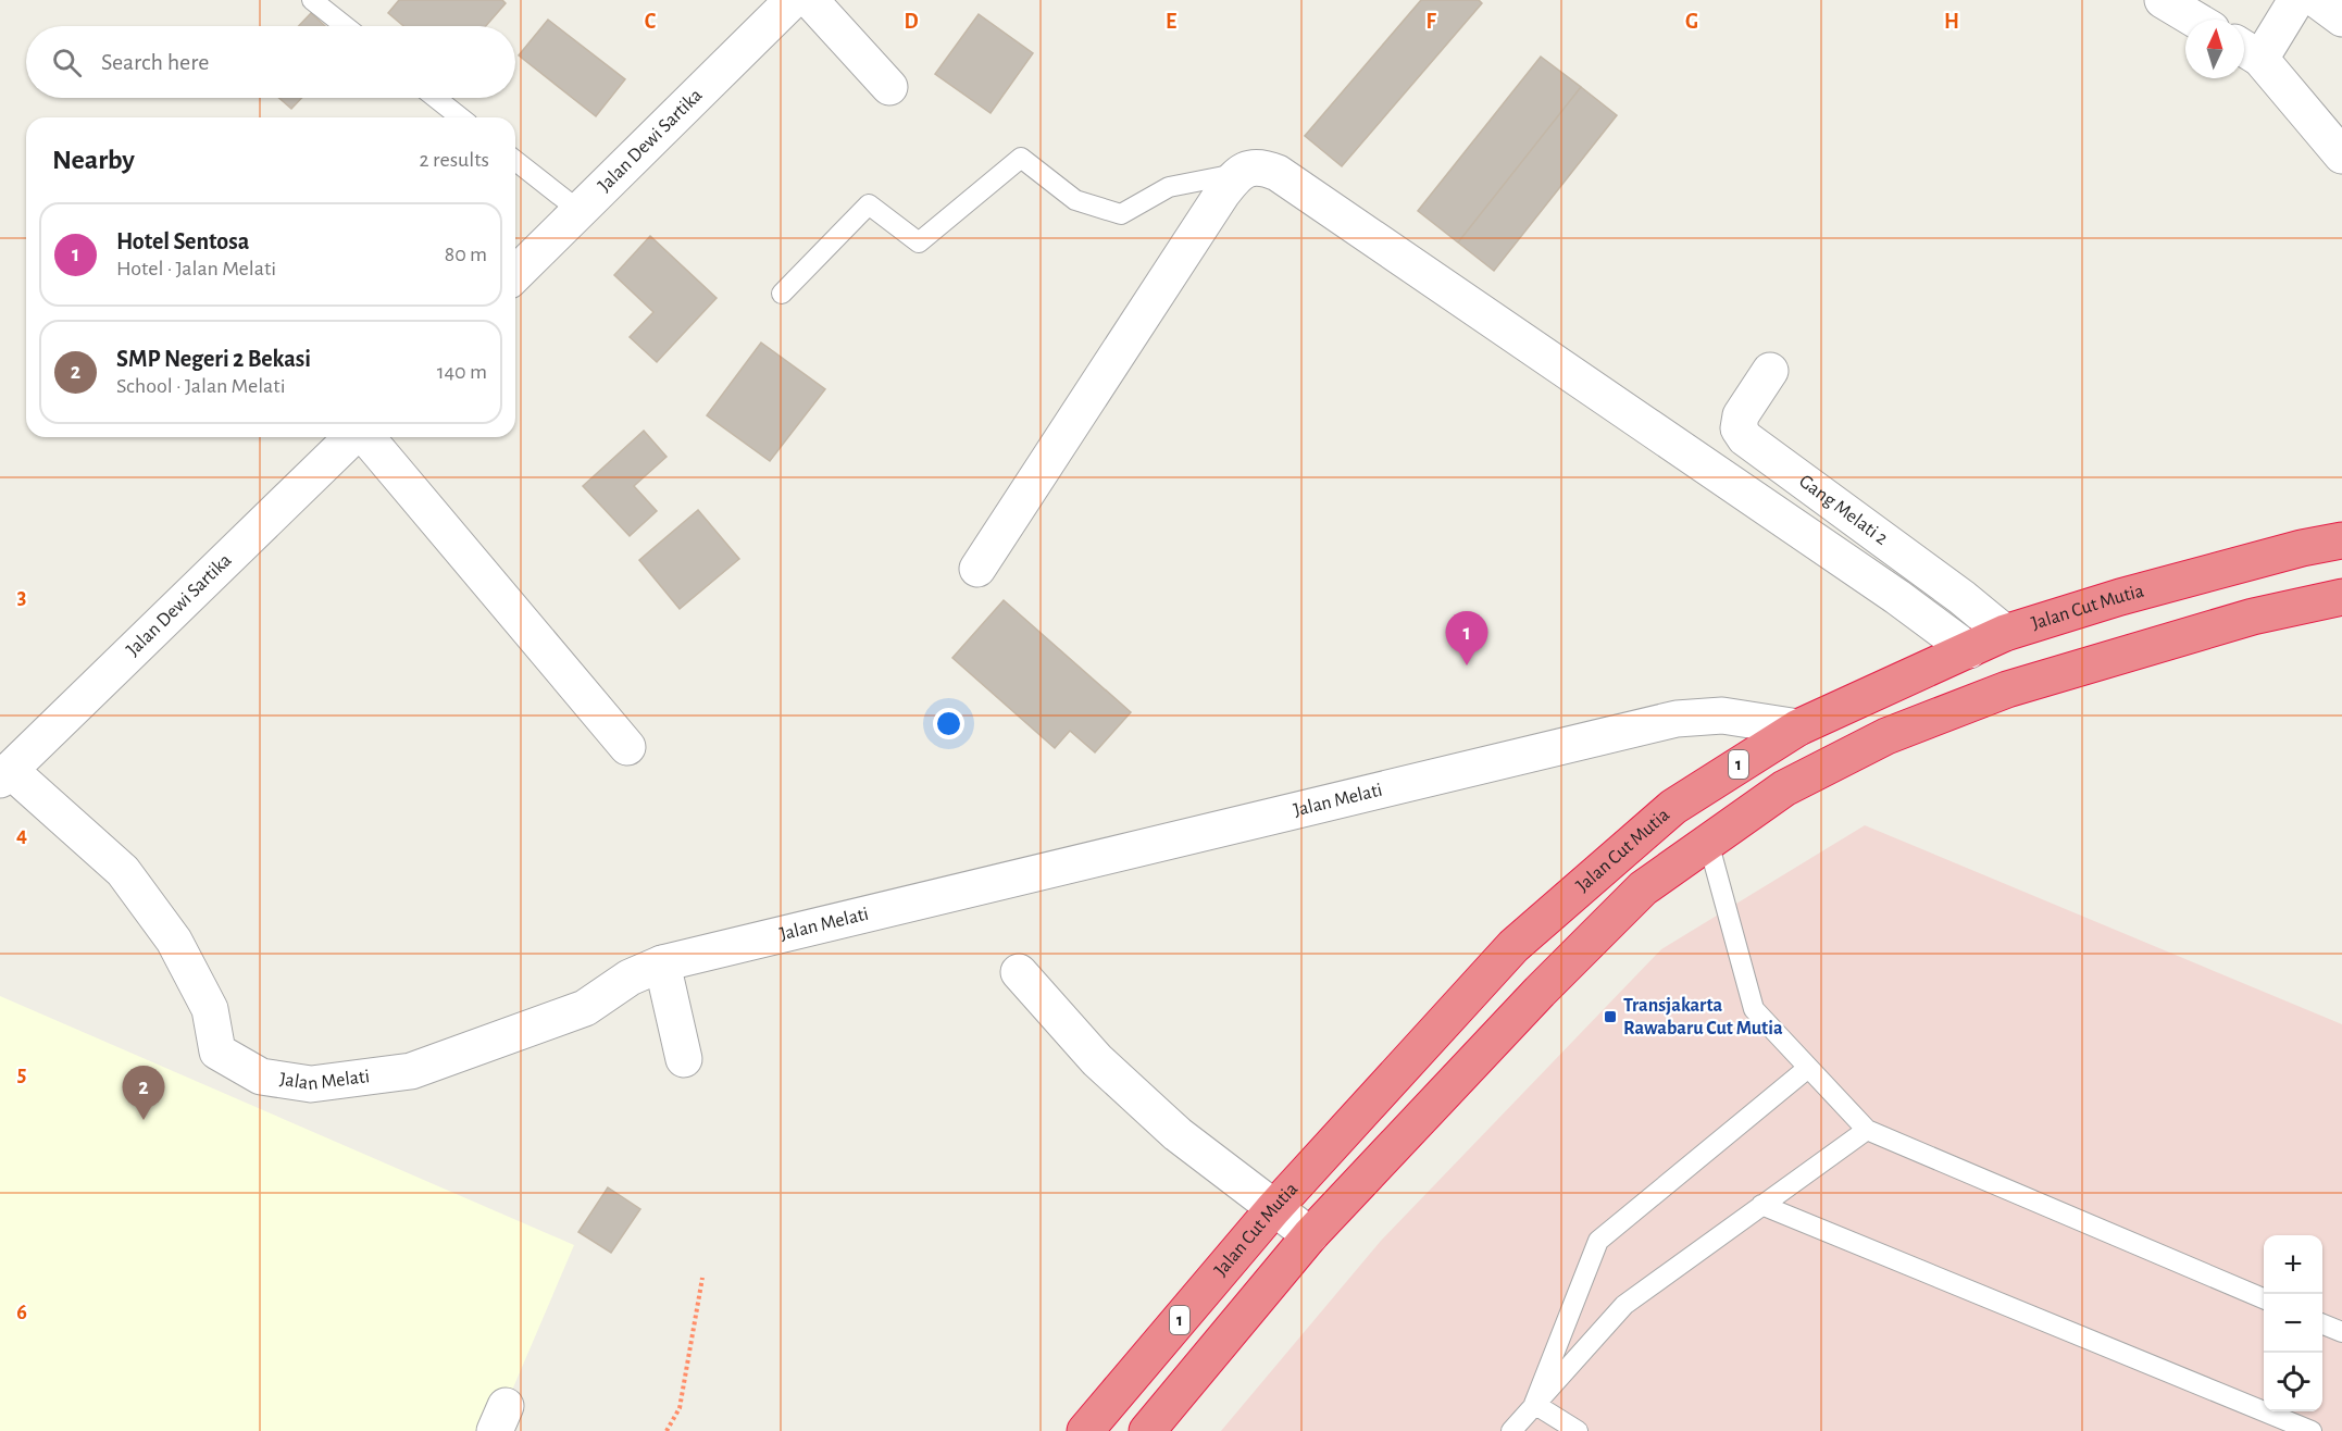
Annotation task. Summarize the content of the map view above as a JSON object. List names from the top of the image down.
{
  "streets": {
    "highway": ["Jalan Cut Mutia", "1"],
    "street": ["Jalan Dewi Sartika", "Gang Melati 2", "Jalan Melati"]
  },
  "crossings": [
    ["Jalan Dewi Sartika", "Jalan Melati"],
    ["Gang Melati 2", "Jalan Cut Mutia"],
    ["Jalan Cut Mutia", "Jalan Melati"]
  ],
  "places": {
    "transit": ["Transjakarta Rawabaru Cut Mutia"]
  },
  "north": "top",
  "page": {
    "search": "Search here",
    "heading": ["Nearby", "2 results"],
    "list": [
      {
        "mark": "1",
        "name": "Hotel Sentosa",
        "note": "Hotel · Jalan Melati",
        "value": "80 m"
      },
      {
        "mark": "2",
        "name": "SMP Negeri 2 Bekasi",
        "note": "School · Jalan Melati",
        "value": "140 m"
      }
    ],
    "pins": ["1", "2"],
    "map_buttons": ["+", "−"]
  },
  "grid": {
    "columns": [
      "C",
      "D",
      "E",
      "F",
      "G",
      "H"
    ],
    "rows": [
      "3",
      "4",
      "5",
      "6"
    ]
  }
}
